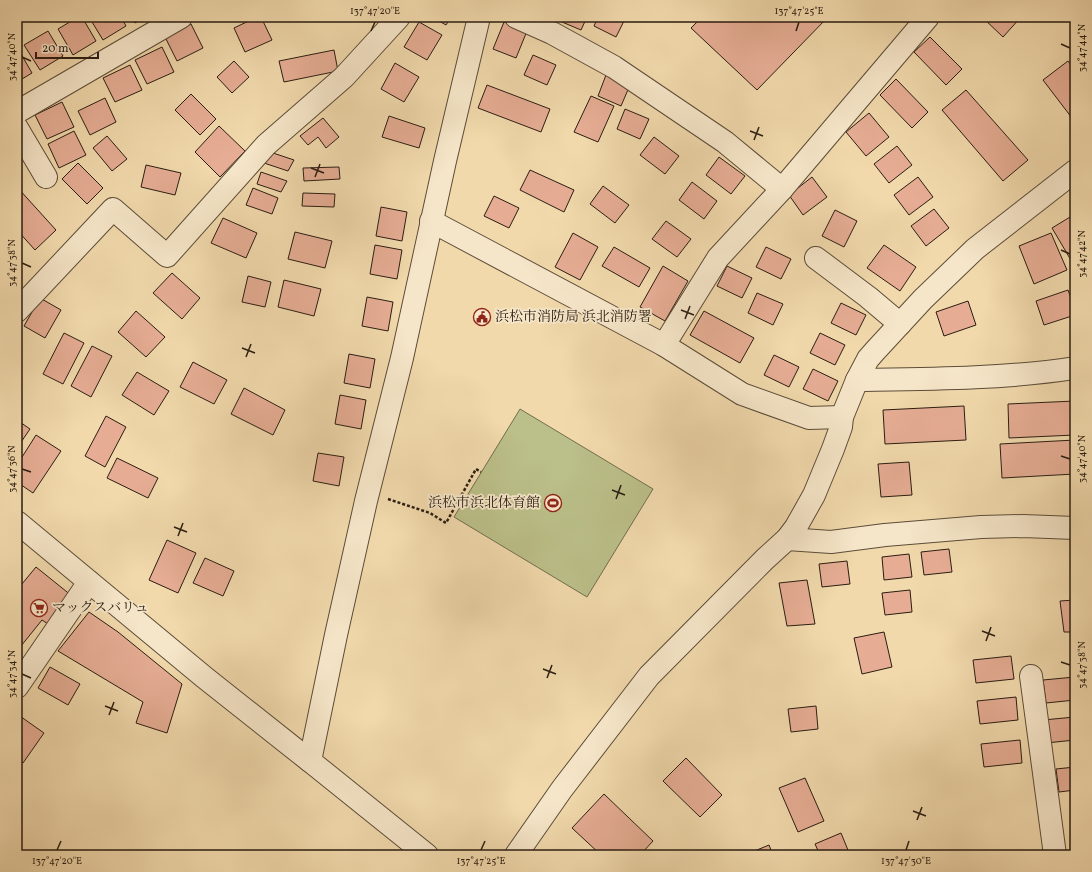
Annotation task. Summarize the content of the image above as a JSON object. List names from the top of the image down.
{
  "places": {
    "public building": ["浜松市消防局 浜北消防署"],
    "sports": ["浜松市浜北体育館"],
    "supermarket": ["マックスバリュ"]
  },
  "scale_bar": "20 m",
  "coordinates": [
    "137°47'20\"E",
    "137°47'25\"E",
    "34°47'44\"N",
    "34°47'40\"N",
    "34°47'42\"N",
    "34°47'38\"N",
    "34°47'36\"N",
    "34°47'34\"N",
    "137°47'30\"E"
  ]
}
